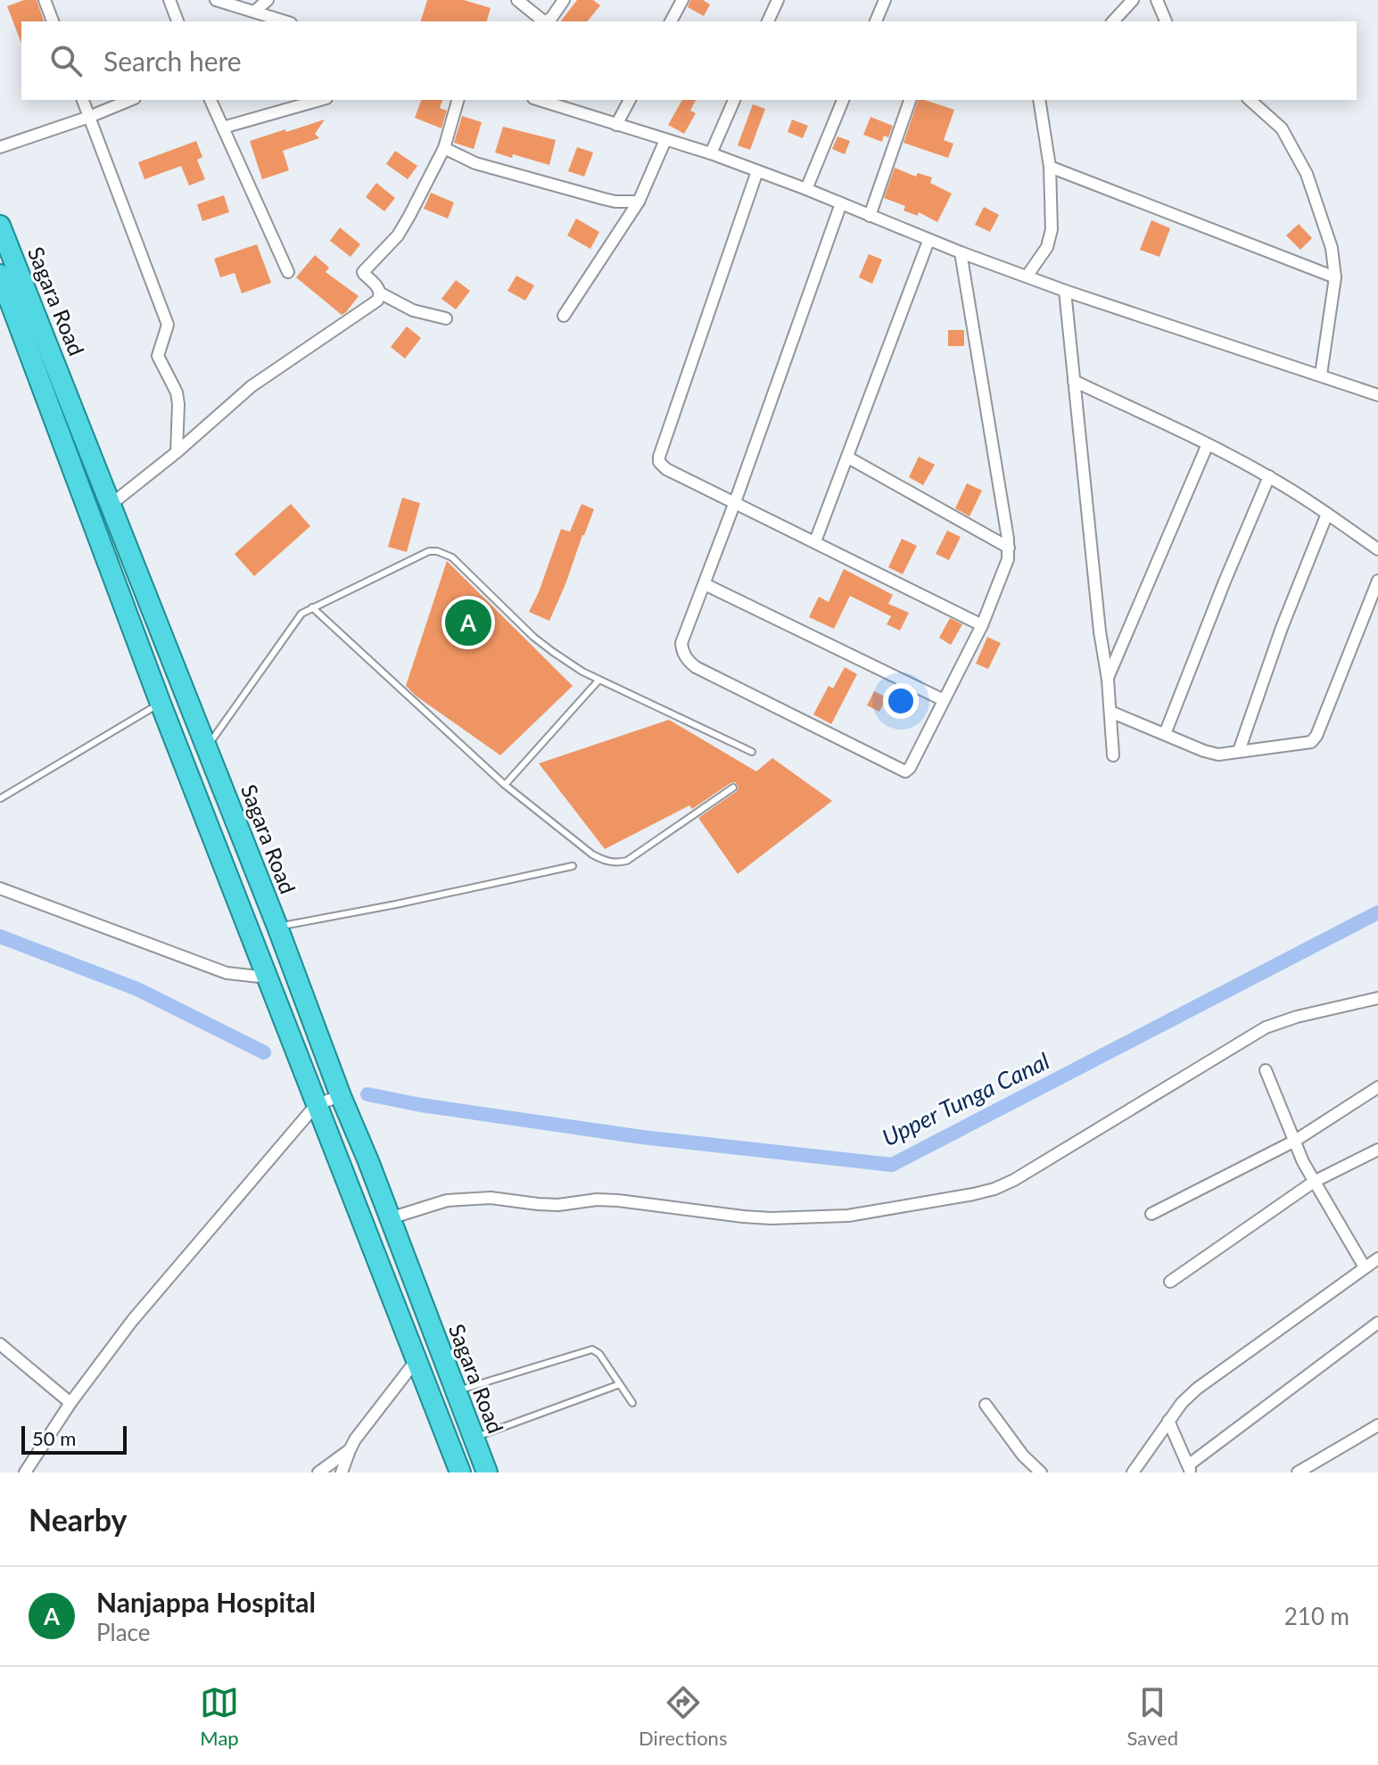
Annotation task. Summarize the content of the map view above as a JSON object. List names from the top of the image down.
{
  "streets": {
    "highway": ["Sagara Road"]
  },
  "water": ["Upper Tunga Canal"],
  "scale_bar": "50 m",
  "page": {
    "search": "Search here",
    "pins": "A",
    "scale": "50 m",
    "heading": "Nearby",
    "list": [
      {
        "mark": "A",
        "name": "Nanjappa Hospital",
        "note": "Place",
        "value": "210 m"
      }
    ],
    "nav": ["Map", "Directions", "Saved"]
  }
}
